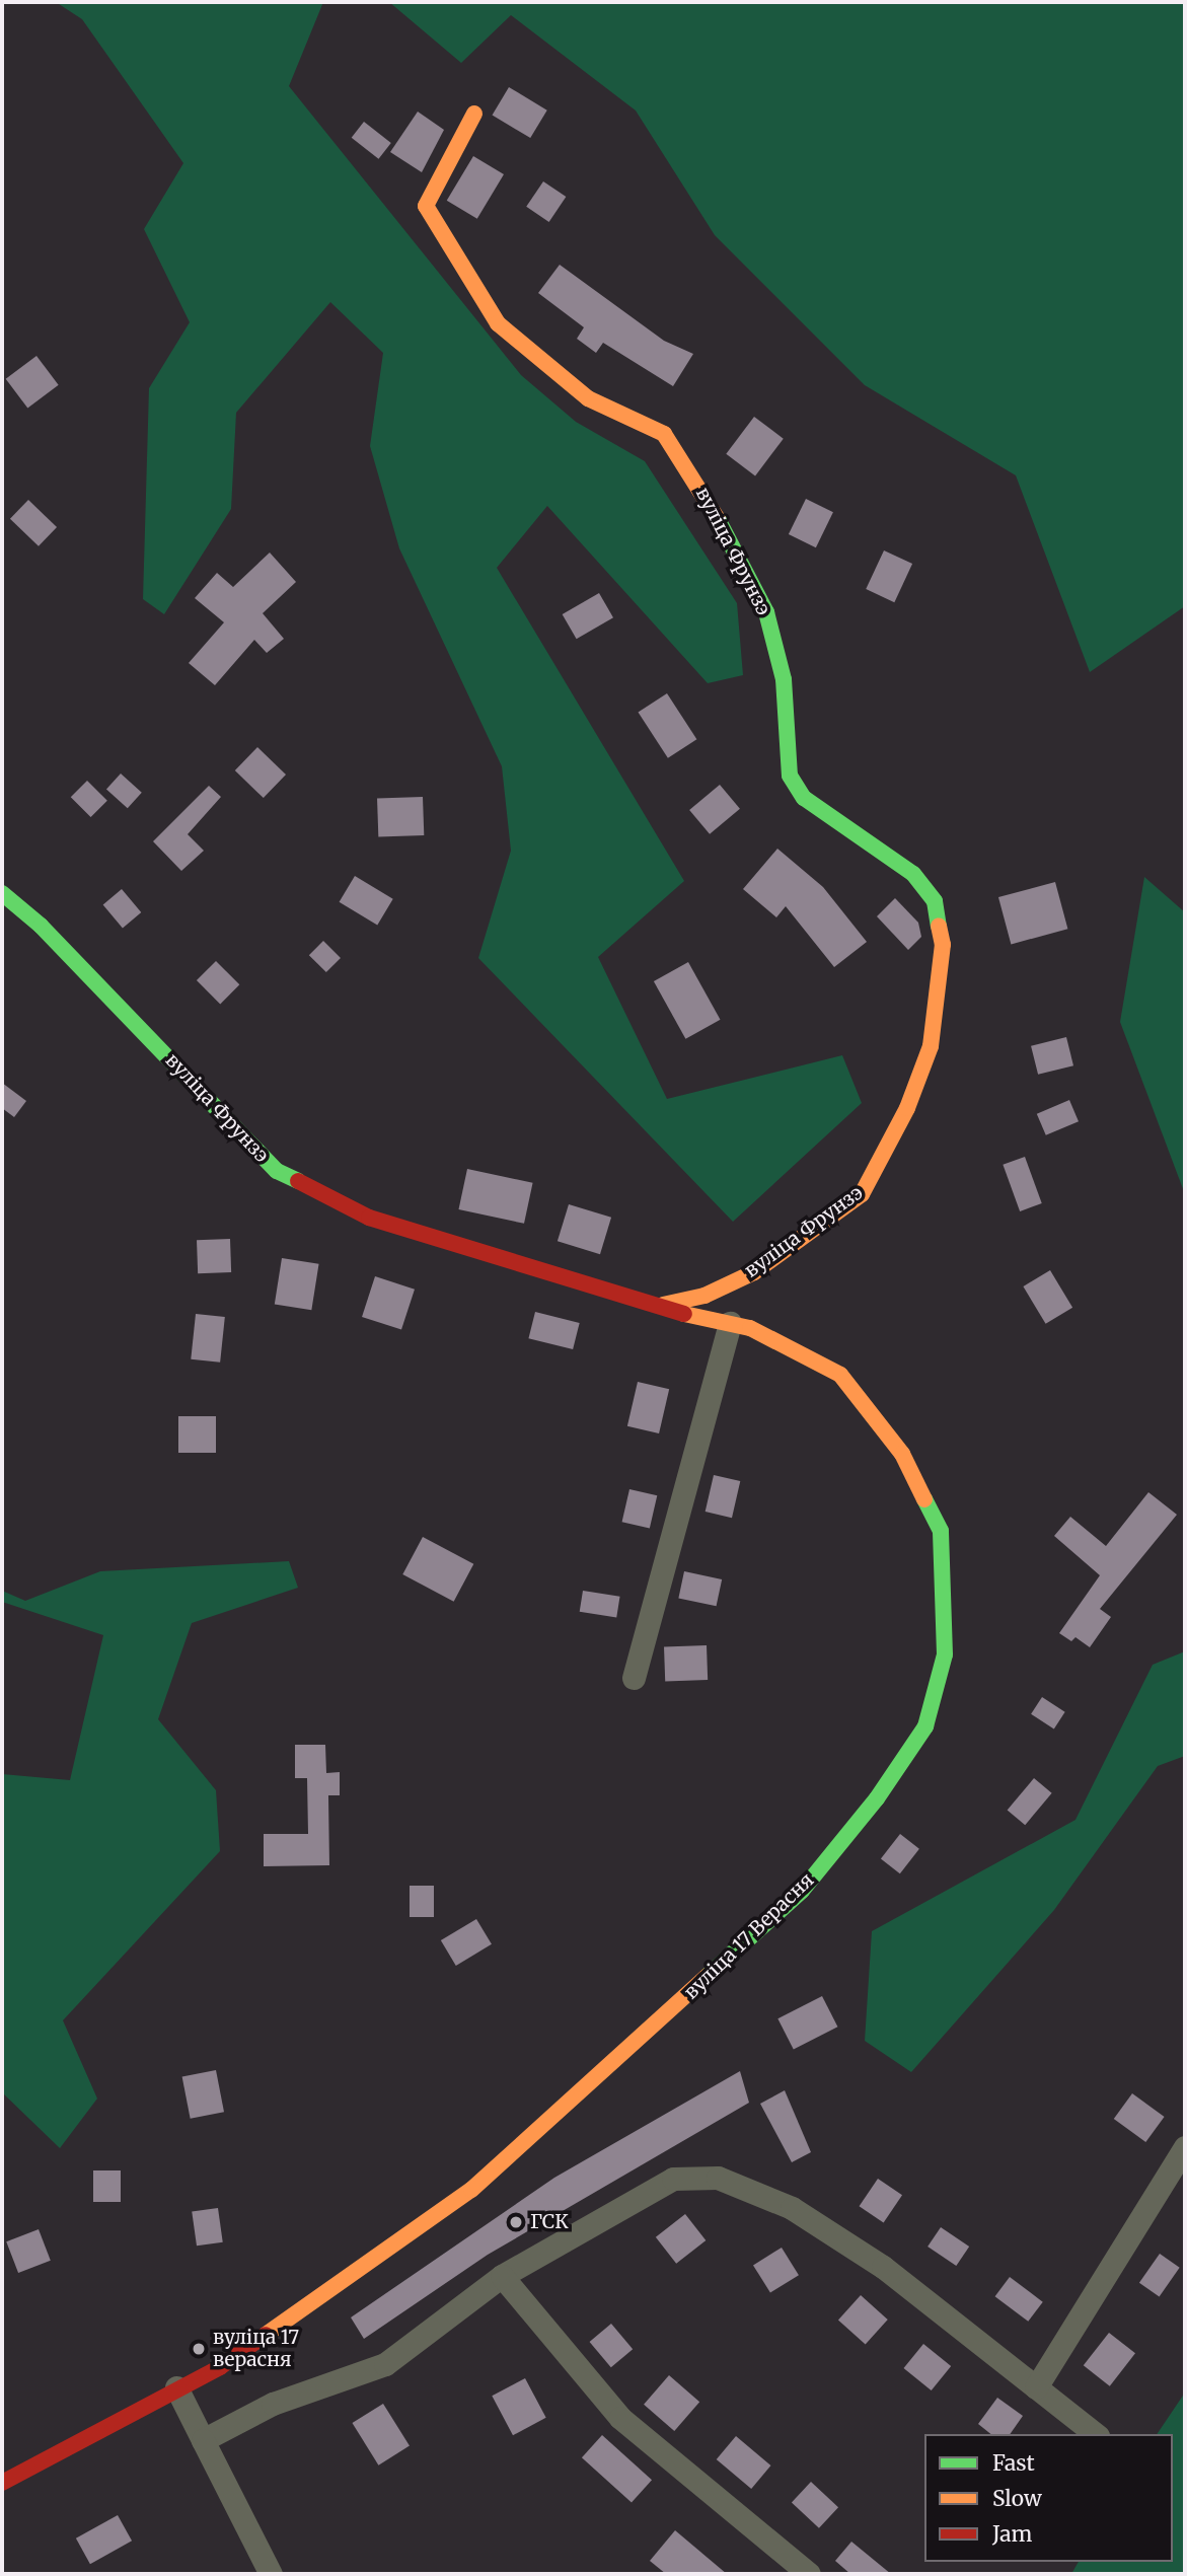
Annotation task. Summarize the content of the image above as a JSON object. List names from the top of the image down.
{
  "streets": {
    "street": ["вуліца Фрунзэ", "вуліца 17 Верасня"]
  },
  "crossings": [
    ["вуліца Фрунзэ", "вуліца 17 Верасня"]
  ],
  "places": ["ГСК", "вуліца 17 верасня"],
  "legend": ["Fast", "Slow", "Jam"]
}
